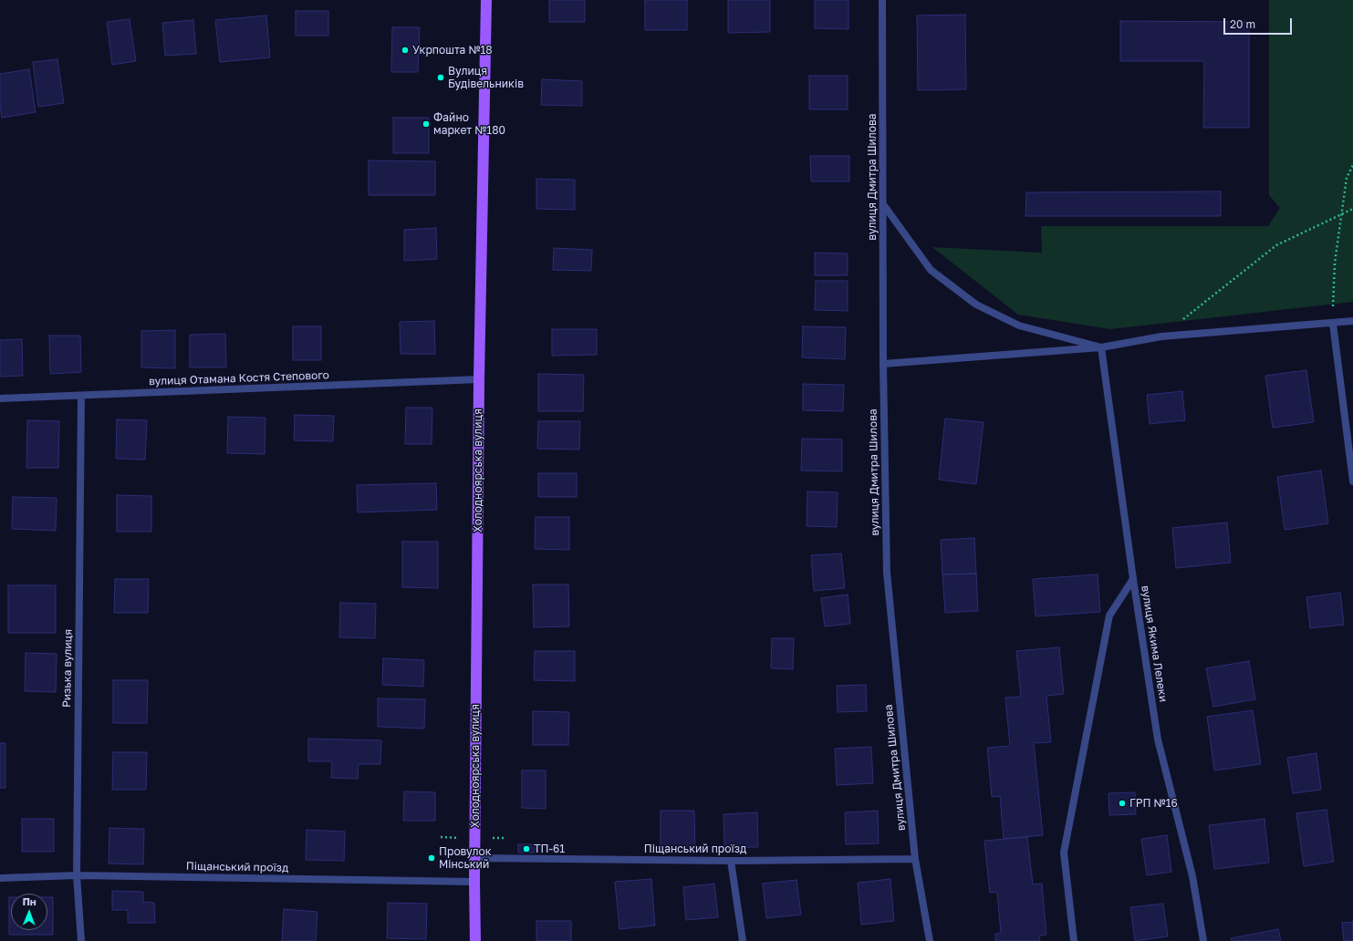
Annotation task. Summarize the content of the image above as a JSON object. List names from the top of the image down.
{
  "streets": {
    "main road": ["Холодноярська вулиця"],
    "street": [
      "вулиця Дмитра Шилова",
      "вулиця Отамана Костя Степового",
      "вулиця Якима Лелеки",
      "Ризька вулиця",
      "Піщанський проїзд"
    ]
  },
  "crossings": [
    ["вулиця Дмитра Шилова", "Піщанський проїзд"],
    ["вулиця Отамана Костя Степового", "Холодноярська вулиця"],
    ["вулиця Отамана Костя Степового", "Ризька вулиця"],
    ["Холодноярська вулиця", "Піщанський проїзд"],
    ["Ризька вулиця", "Піщанський проїзд"]
  ],
  "places": [
    "Укрпошта №18",
    "Вулиця Будівельників",
    "Файно маркет №180",
    "ГРП №16",
    "ТП-61",
    "Провулок Мінський"
  ],
  "scale_bar": "20 m",
  "north": "top"
}
